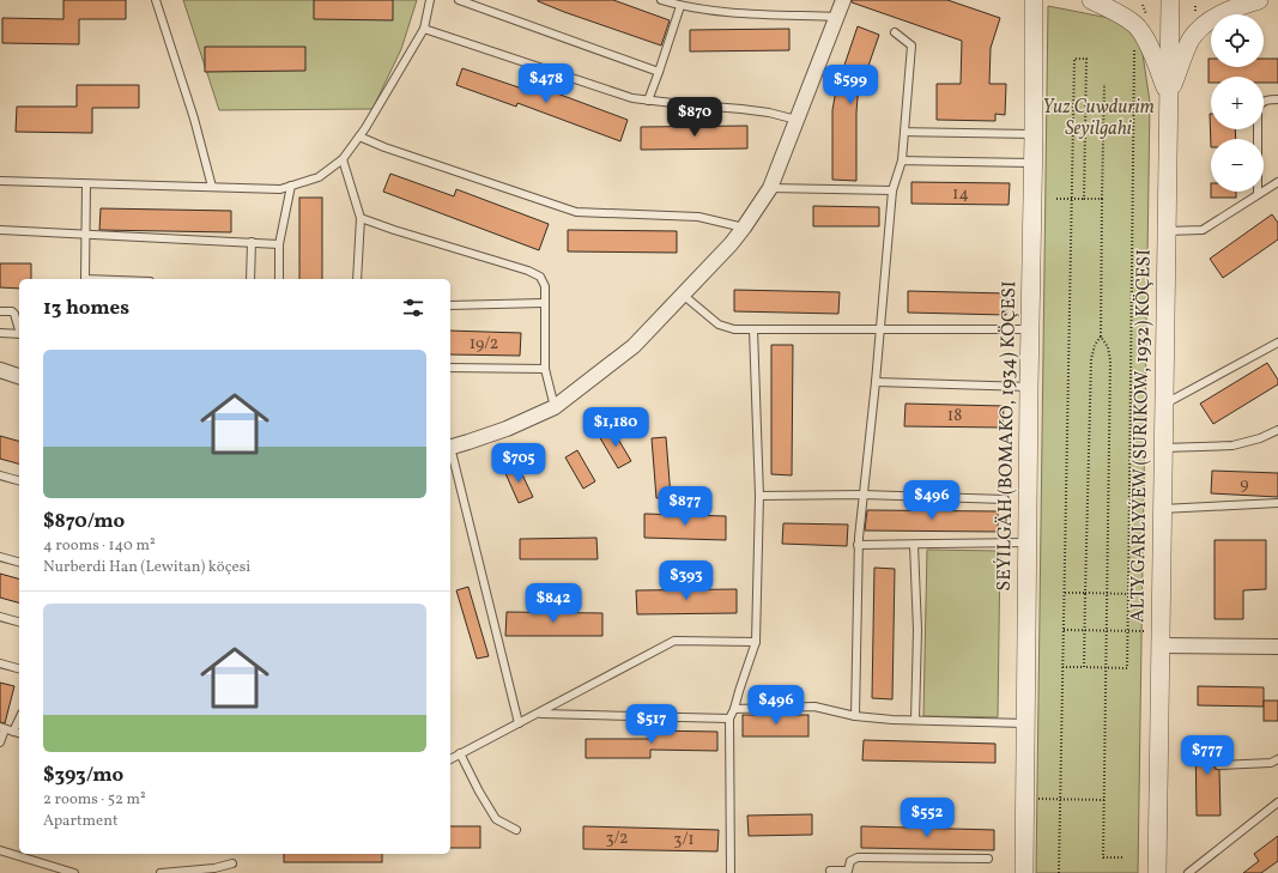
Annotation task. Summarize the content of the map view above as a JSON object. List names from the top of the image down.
{
  "streets": {
    "street": ["SEÝILGÄH (BOMAKO, 1934) KÖÇESI", "ALTY GARLYÝEW (SURIKOW, 1932) KÖÇESI"]
  },
  "parks": ["Yuz Cuwdurim Seyilgahi"],
  "house_numbers": [
    "14",
    "19/2",
    "18",
    "9",
    "3/2",
    "3/1"
  ],
  "page": {
    "map_buttons": ["+", "−"],
    "price": [
      "$478",
      "$599",
      "$870",
      "$1,180",
      "$705",
      "$496",
      "$877",
      "$393",
      "$842",
      "$496",
      "$517",
      "$777",
      "$552"
    ],
    "heading": "13 homes",
    "list": [
      {
        "name": "$870/mo",
        "note": "4 rooms · 140 m² · Nurberdi Han (Lewitan) köçesi"
      },
      {
        "name": "$393/mo",
        "note": "2 rooms · 52 m² · Apartment"
      }
    ]
  }
}
